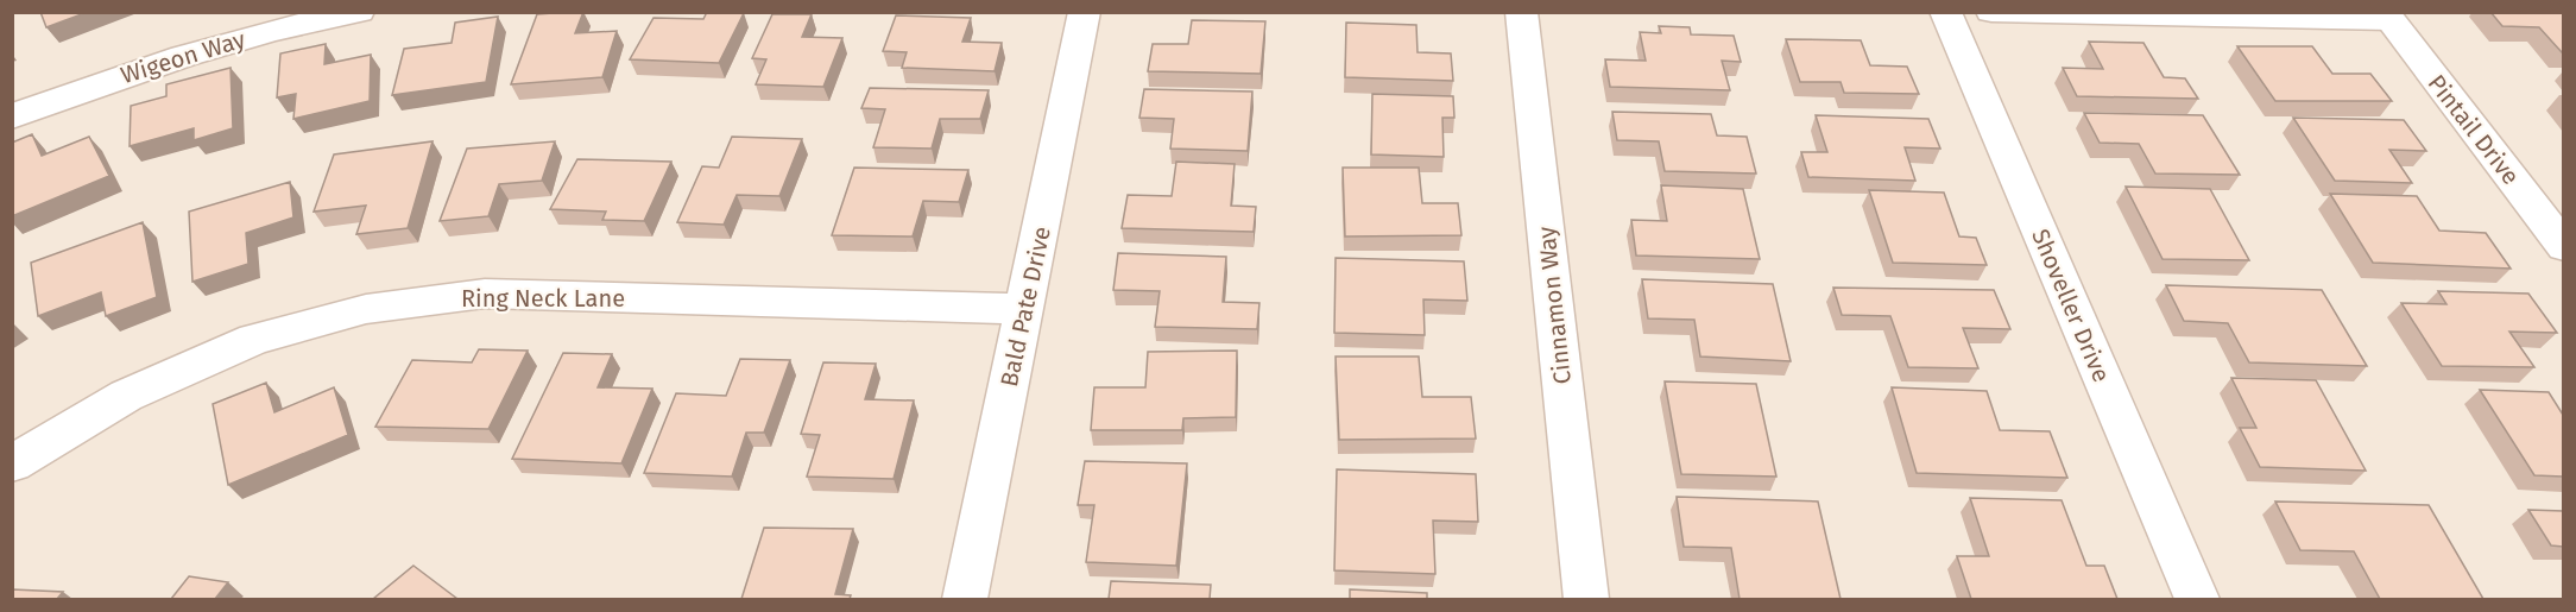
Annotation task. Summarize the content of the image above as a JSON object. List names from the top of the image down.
{
  "streets": {
    "street": [
      "Wigeon Way",
      "Pintail Drive",
      "Ring Neck Lane",
      "Cinnamon Way",
      "Shoveller Drive",
      "Bald Pate Drive"
    ]
  },
  "crossings": [
    ["Ring Neck Lane", "Bald Pate Drive"]
  ]
}
